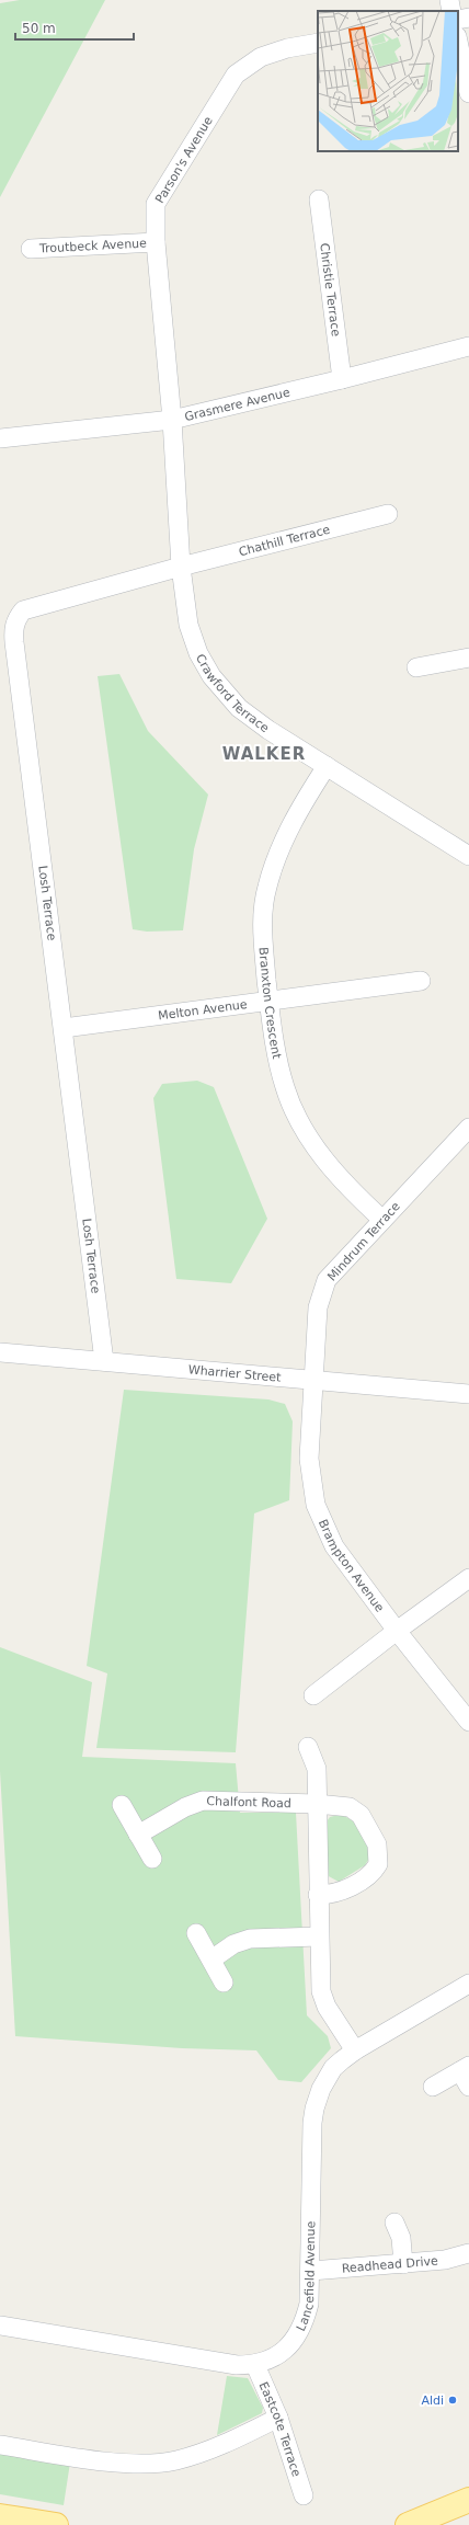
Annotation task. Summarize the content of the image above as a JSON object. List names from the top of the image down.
{
  "streets": {
    "street": [
      "Parson's Avenue",
      "Troutbeck Avenue",
      "Christie Terrace",
      "Grasmere Avenue",
      "Chathill Terrace",
      "Crawford Terrace",
      "Losh Terrace",
      "Branxton Crescent",
      "Melton Avenue",
      "Mindrum Terrace",
      "Wharrier Street",
      "Brampton Avenue",
      "Chalfont Road",
      "Readhead Drive",
      "Lancefield Avenue",
      "Eastcote Terrace"
    ]
  },
  "crossings": [
    ["Parson's Avenue", "Troutbeck Avenue"],
    ["Parson's Avenue", "Grasmere Avenue"],
    ["Parson's Avenue", "Crawford Terrace"],
    ["Christie Terrace", "Grasmere Avenue"],
    ["Grasmere Avenue", "Crawford Terrace"],
    ["Chathill Terrace", "Crawford Terrace"],
    ["Chathill Terrace", "Losh Terrace"],
    ["Crawford Terrace", "Losh Terrace"],
    ["Crawford Terrace", "Branxton Crescent"],
    ["Losh Terrace", "Melton Avenue"],
    ["Losh Terrace", "Wharrier Street"],
    ["Branxton Crescent", "Melton Avenue"],
    ["Branxton Crescent", "Mindrum Terrace"],
    ["Mindrum Terrace", "Wharrier Street"],
    ["Mindrum Terrace", "Brampton Avenue"],
    ["Wharrier Street", "Brampton Avenue"],
    ["Readhead Drive", "Lancefield Avenue"],
    ["Lancefield Avenue", "Eastcote Terrace"]
  ],
  "districts": ["WALKER"],
  "places": ["Aldi"],
  "scale_bar": "50 m"
}
